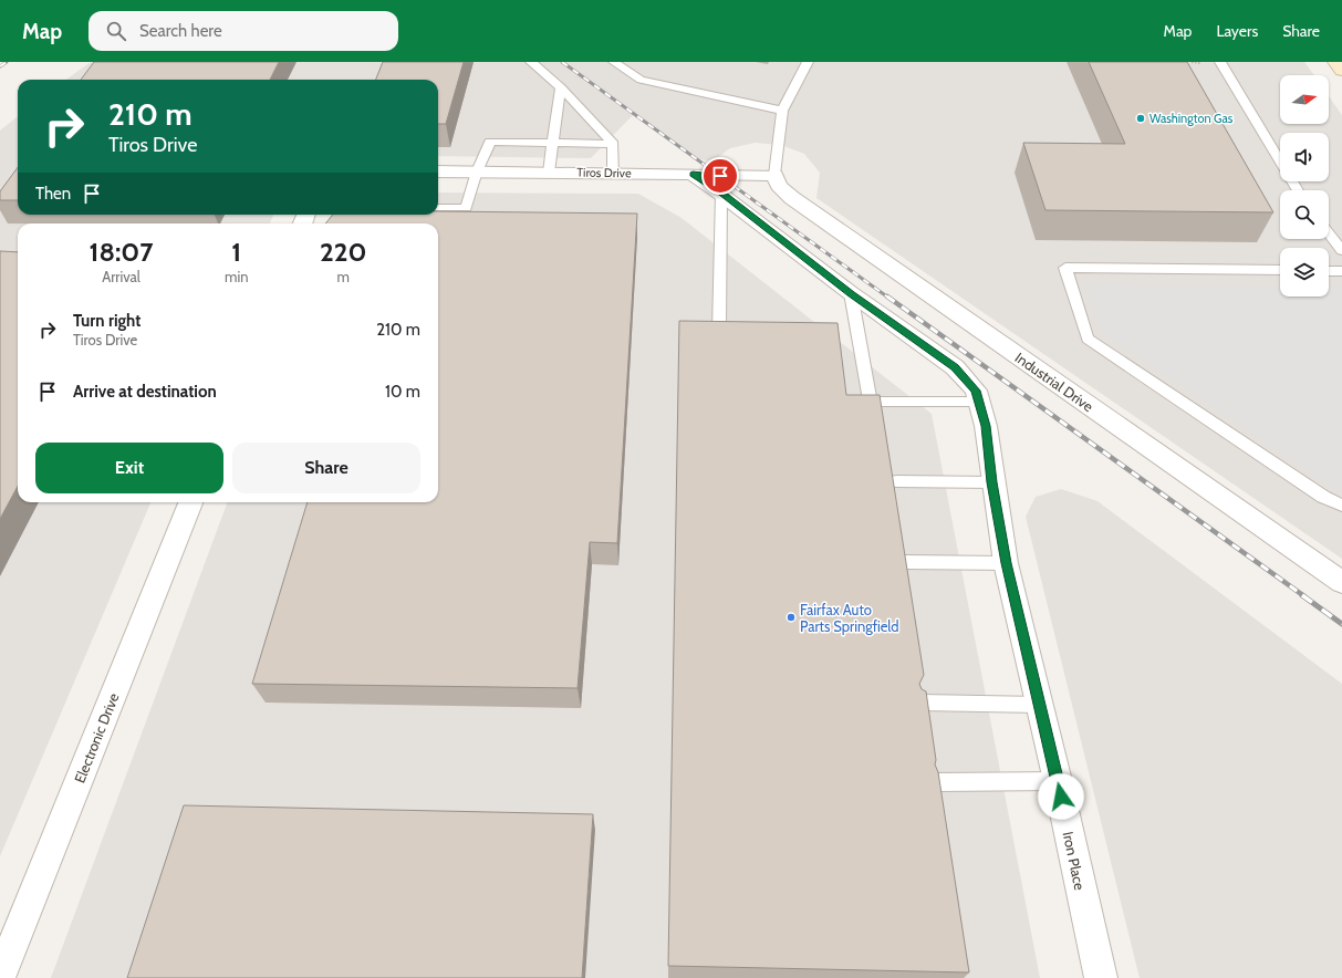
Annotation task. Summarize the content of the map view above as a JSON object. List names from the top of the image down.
{
  "streets": {
    "street": [
      "Tiros Drive",
      "Industrial Drive",
      "Electronic Drive",
      "Iron Place"
    ]
  },
  "crossings": [
    ["Tiros Drive", "Industrial Drive"],
    ["Tiros Drive", "Iron Place"]
  ],
  "places": ["Washington Gas", "Fairfax Auto Parts Springfield"],
  "north": "right",
  "page": {
    "header": "Map",
    "search": "Search here",
    "nav": ["Map", "Layers", "Share"],
    "turn": ["210 m", "Tiros Drive"],
    "then": "Then",
    "eta": [
      "18:07",
      "Arrival",
      "1",
      "min",
      "220",
      "m"
    ],
    "list": [
      {
        "name": "Turn right",
        "note": "Tiros Drive",
        "value": "210 m"
      },
      {
        "name": "Arrive at destination",
        "value": "10 m"
      }
    ],
    "buttons": ["Exit", "Share"]
  }
}
